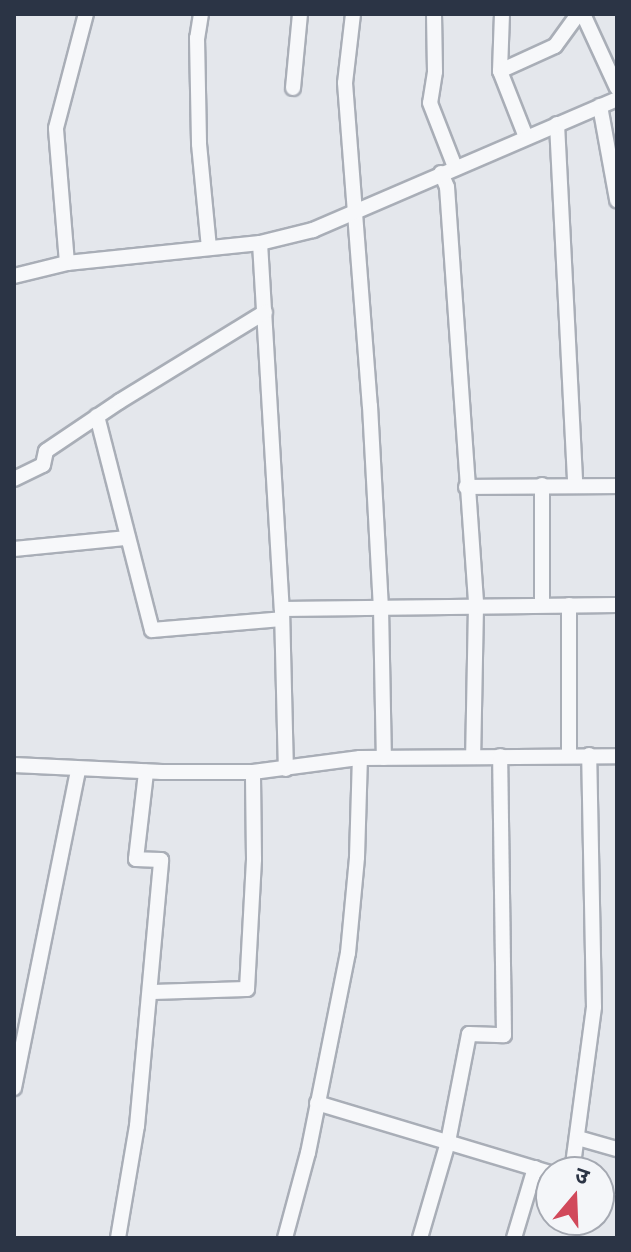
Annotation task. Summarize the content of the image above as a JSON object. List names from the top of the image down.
{
  "north": "top"
}
